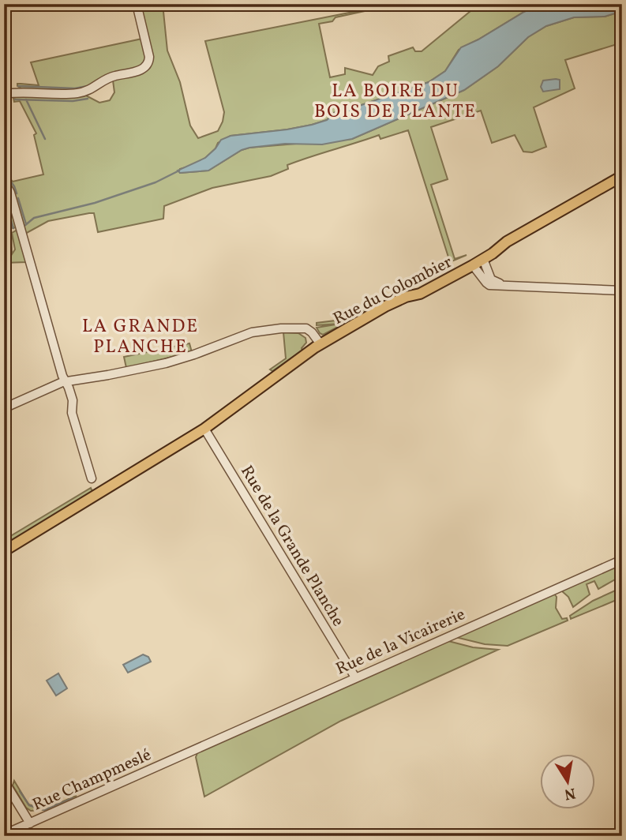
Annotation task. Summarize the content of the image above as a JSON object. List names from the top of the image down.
{
  "streets": {
    "main road": ["Rue du Colombier"],
    "street": ["Rue de la Grande Planche", "Rue de la Vicairerie", "Rue Champmeslé"]
  },
  "crossings": [
    ["Rue du Colombier", "Rue de la Grande Planche"],
    ["Rue de la Grande Planche", "Rue de la Vicairerie"],
    ["Rue de la Vicairerie", "Rue Champmeslé"]
  ],
  "districts": ["LA BOIRE DU BOIS DE PLANTE", "LA GRANDE PLANCHE"],
  "north": "bottom"
}
